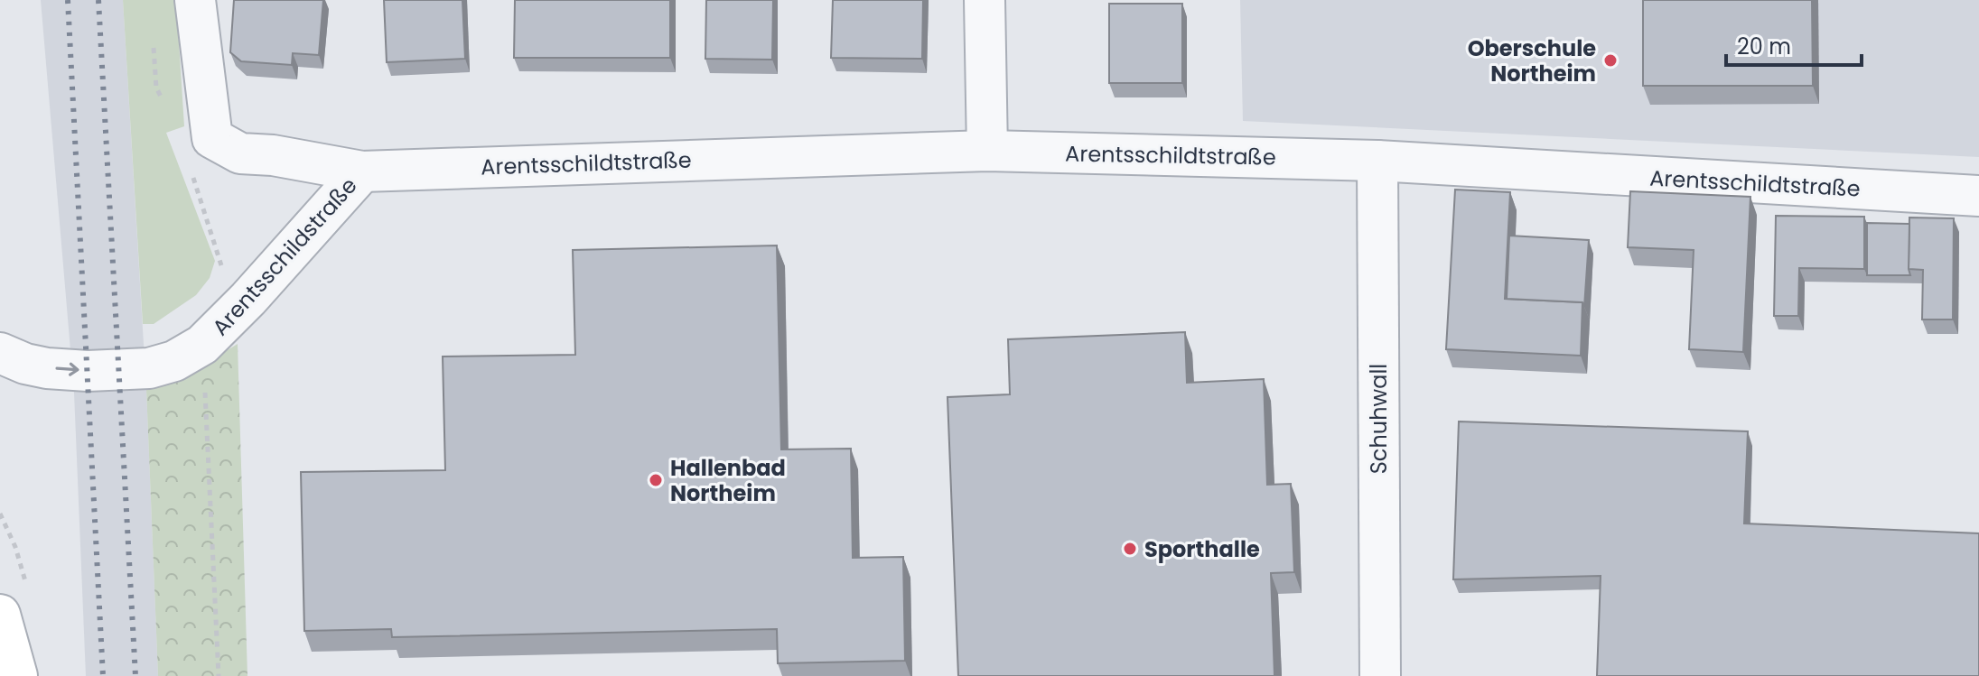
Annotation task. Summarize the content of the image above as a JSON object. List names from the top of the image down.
{
  "streets": {
    "street": ["Arentsschildtstraße", "Arentsschildstraße", "Schuhwall"]
  },
  "crossings": [
    ["Arentsschildtstraße", "Arentsschildstraße"],
    ["Arentsschildtstraße", "Schuhwall"]
  ],
  "one_way": ["Arentsschildstraße"],
  "places": ["Oberschule Northeim", "Hallenbad Northeim", "Sporthalle"],
  "scale_bar": "20 m"
}
